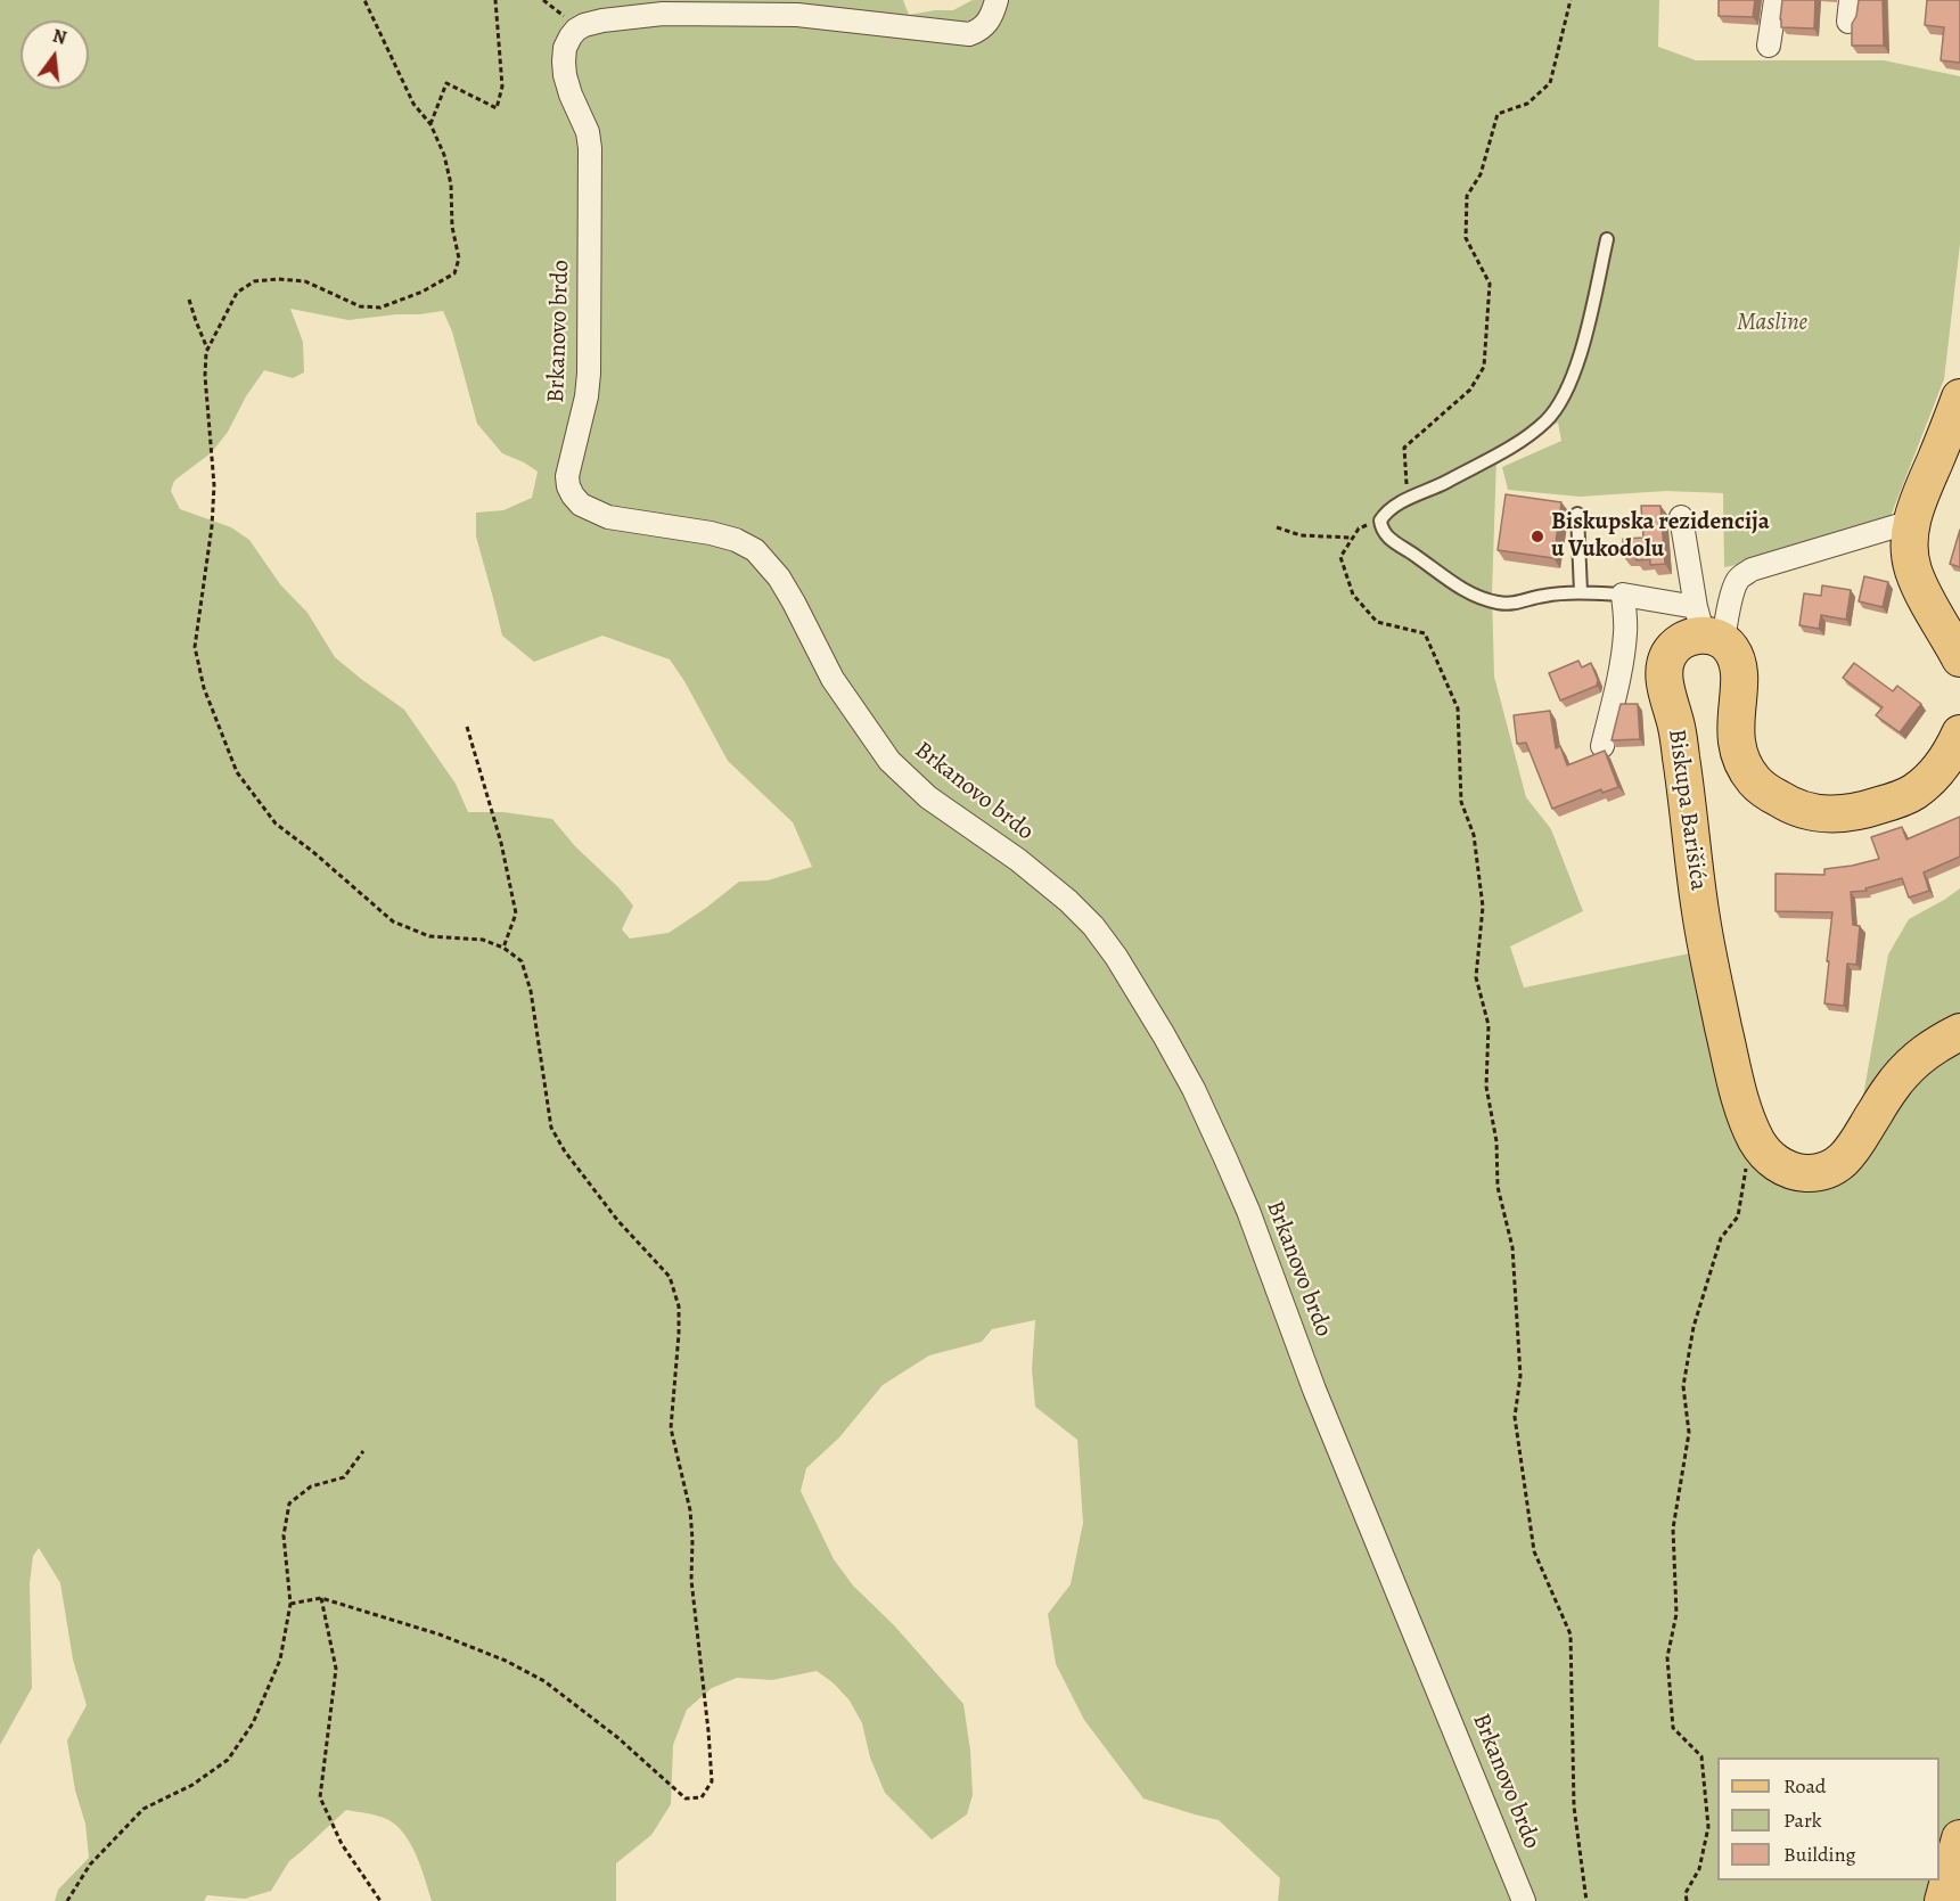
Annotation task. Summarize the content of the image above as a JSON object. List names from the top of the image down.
{
  "streets": {
    "main road": ["Biskupa Barišića"],
    "street": ["Brkanovo brdo"]
  },
  "parks": ["Masline"],
  "places": ["Biskupska rezidencija u Vukodolu"],
  "legend": ["Road", "Park", "Building"],
  "north": "top"
}
